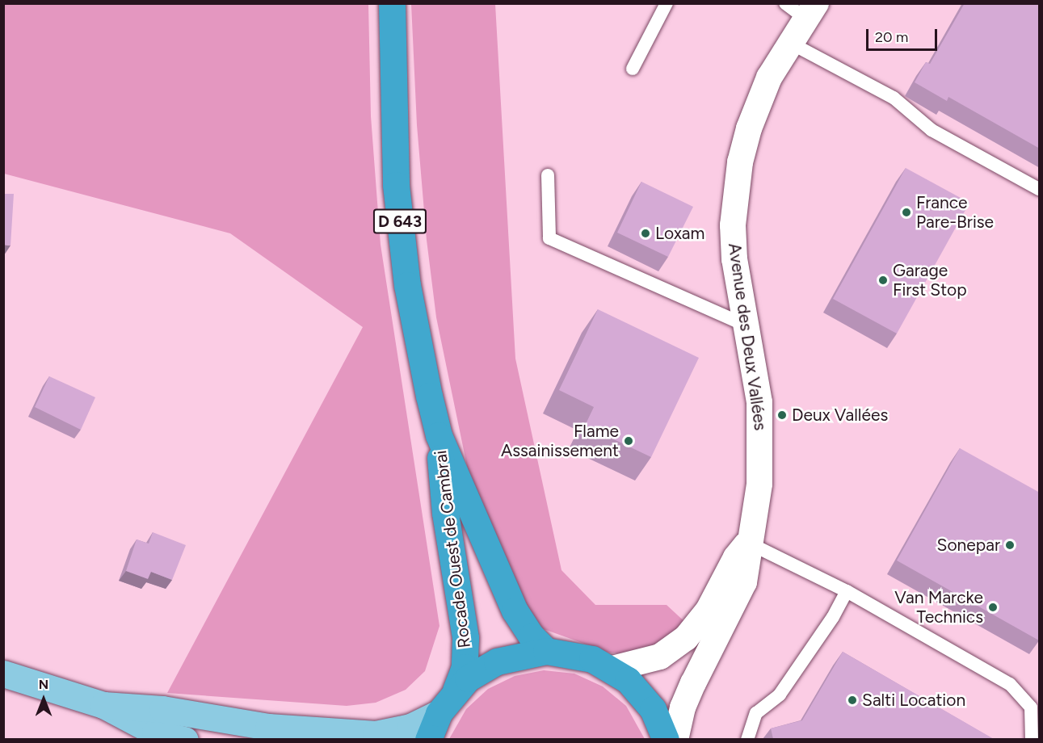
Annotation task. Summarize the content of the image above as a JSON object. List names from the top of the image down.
{
  "streets": {
    "highway": ["D 643", "Rocade Ouest de Cambrai"],
    "street": ["Avenue des Deux Vallées"]
  },
  "places": [
    "France Pare-Brise",
    "Loxam",
    "Garage First Stop",
    "Deux Vallées",
    "Flame Assainissement",
    "Sonepar",
    "Van Marcke Technics",
    "Salti Location"
  ],
  "scale_bar": "20 m",
  "north": "top"
}
